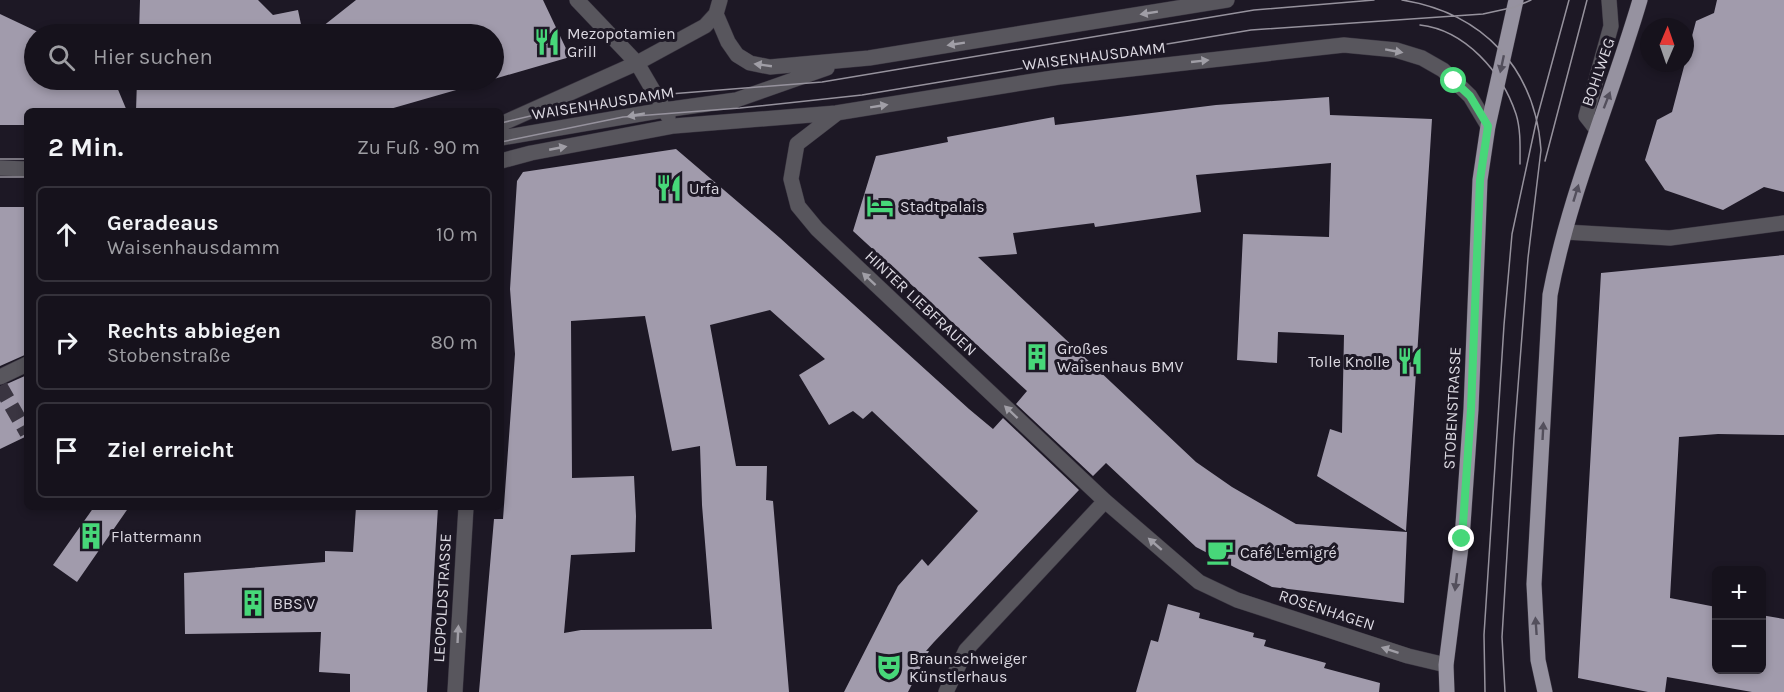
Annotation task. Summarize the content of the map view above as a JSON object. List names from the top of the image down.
{
  "streets": {
    "main road": ["BOHLWEG", "STOBENSTRASSE"],
    "street": [
      "WAISENHAUSDAMM",
      "HINTER LIEBFRAUEN",
      "LEOPOLDSTRASSE",
      "ROSENHAGEN"
    ]
  },
  "crossings": [
    ["WAISENHAUSDAMM", "HINTER LIEBFRAUEN"],
    ["WAISENHAUSDAMM", "STOBENSTRASSE"],
    ["HINTER LIEBFRAUEN", "ROSENHAGEN"],
    ["STOBENSTRASSE", "ROSENHAGEN"]
  ],
  "one_way": ["HINTER LIEBFRAUEN", "LEOPOLDSTRASSE", "ROSENHAGEN"],
  "places": {
    "restaurant": ["Mezopotamien Grill", "Urfa", "Tolle Knolle"],
    "hotel": ["Stadtpalais"],
    "building": ["Großes Waisenhaus BMV", "Flattermann", "BBS V"],
    "cafe": ["Café L'emigré"],
    "theatre": ["Braunschweiger Künstlerhaus"]
  },
  "north": "top",
  "page": {
    "search": "Hier suchen",
    "heading": ["2 Min.", "Zu Fuß · 90 m"],
    "list": [
      ["Geradeaus", "Waisenhausdamm", "10 m"],
      ["Rechts abbiegen", "Stobenstraße", "80 m"],
      "Ziel erreicht"
    ],
    "map_buttons": ["+", "−"]
  }
}
